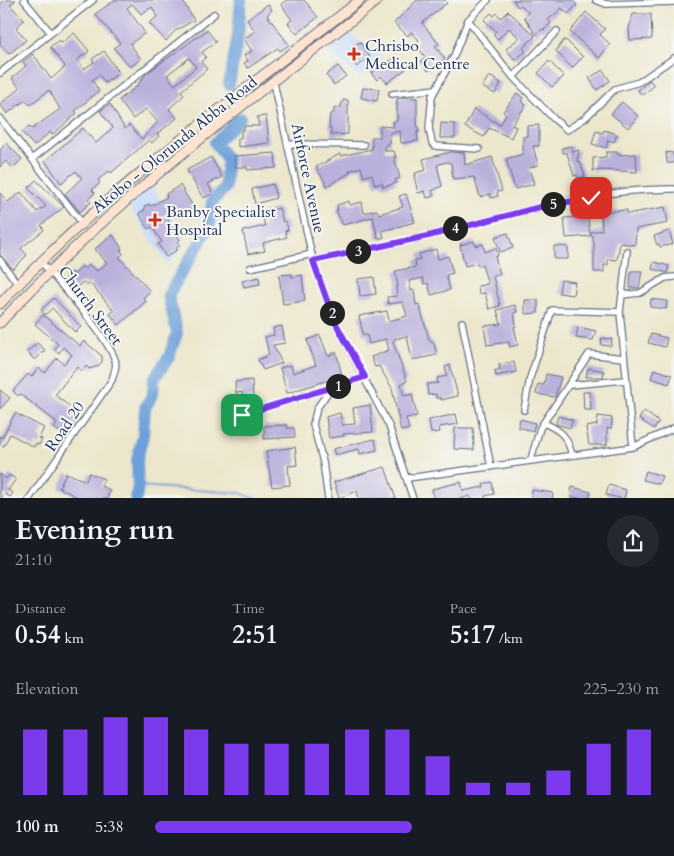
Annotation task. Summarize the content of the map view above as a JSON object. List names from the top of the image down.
{
  "streets": {
    "main road": ["Akobo - Olorunda Abba Road"],
    "street": ["Airforce Avenue", "Church Street", "Road 20"]
  },
  "crossings": [
    ["Akobo - Olorunda Abba Road", "Airforce Avenue"],
    ["Akobo - Olorunda Abba Road", "Church Street"],
    ["Church Street", "Road 20"]
  ],
  "places": {
    "health": ["Chrisbo Medical Centre", "Banby Specialist Hospital"]
  },
  "page": {
    "pins": [
      "5",
      "4",
      "3",
      "2",
      "1"
    ],
    "heading": ["Evening run", "21:10"],
    "stats": [
      ["Distance", "0.54 km"],
      ["Time", "2:51"],
      ["Pace", "5:17 /km"]
    ],
    "chart": ["Elevation", "225–230 m"],
    "list": [
      {
        "name": "100 m",
        "note": "5:38"
      }
    ]
  }
}
